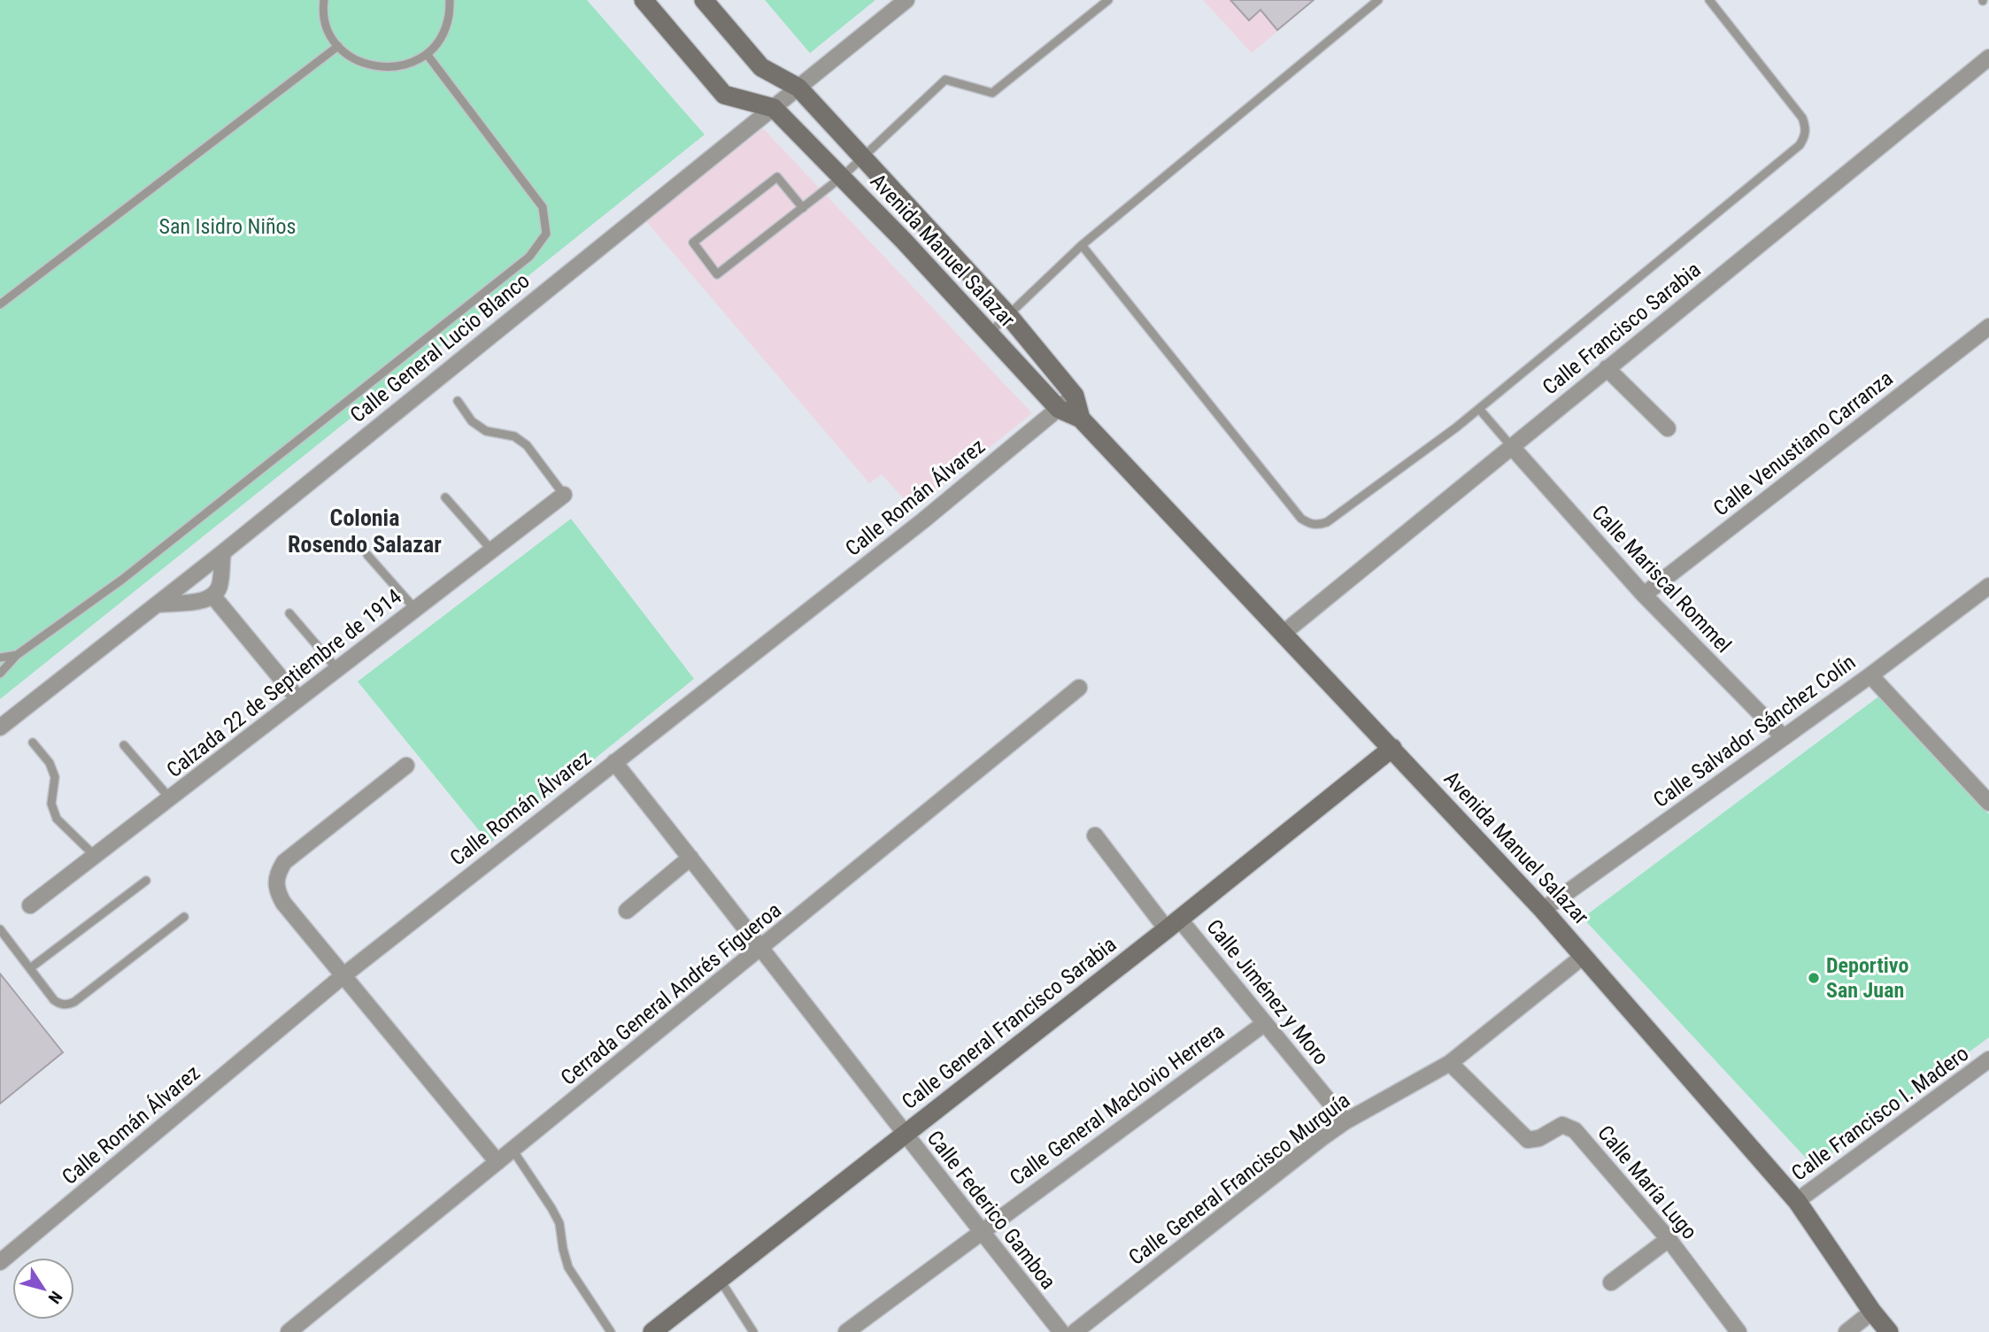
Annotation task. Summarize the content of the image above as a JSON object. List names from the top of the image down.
{
  "streets": {
    "street": [
      "Avenida Manuel Salazar",
      "Calle Francisco Sarabia",
      "Calle General Lucio Blanco",
      "Calle Venustiano Carranza",
      "Calle Román Álvarez",
      "Calle Mariscal Rommel",
      "Calzada 22 de Septiembre de 1914",
      "Calle Salvador Sánchez Colín",
      "Calle Jiménez y Moro",
      "Cerrada General Andrés Figueroa",
      "Calle General Francisco Sarabia",
      "Calle General Maclovio Herrera",
      "Calle Francisco I. Madero",
      "Calle General Francisco Murguía",
      "Calle María Lugo",
      "Calle Federico Gamboa"
    ]
  },
  "crossings": [
    ["Avenida Manuel Salazar", "Calle Francisco Sarabia"],
    ["Avenida Manuel Salazar", "Calle General Lucio Blanco"],
    ["Avenida Manuel Salazar", "Calle Román Álvarez"],
    ["Avenida Manuel Salazar", "Calle Salvador Sánchez Colín"],
    ["Avenida Manuel Salazar", "Calle General Francisco Sarabia"],
    ["Avenida Manuel Salazar", "Calle Francisco I. Madero"],
    ["Avenida Manuel Salazar", "Calle General Francisco Murguía"],
    ["Calle Francisco Sarabia", "Calle Mariscal Rommel"],
    ["Calle Venustiano Carranza", "Calle Mariscal Rommel"],
    ["Calle Román Álvarez", "Calle Federico Gamboa"],
    ["Calle Mariscal Rommel", "Calle Salvador Sánchez Colín"],
    ["Calle Jiménez y Moro", "Calle General Francisco Sarabia"],
    ["Calle Jiménez y Moro", "Calle General Maclovio Herrera"],
    ["Calle Jiménez y Moro", "Calle General Francisco Murguía"],
    ["Cerrada General Andrés Figueroa", "Calle Federico Gamboa"],
    ["Calle General Francisco Sarabia", "Calle Federico Gamboa"],
    ["Calle General Maclovio Herrera", "Calle Federico Gamboa"],
    ["Calle General Francisco Murguía", "Calle María Lugo"]
  ],
  "districts": ["Colonia Rosendo Salazar"],
  "parks": ["San Isidro Niños"],
  "places": ["Deportivo San Juan"],
  "north": "bottom right"
}
